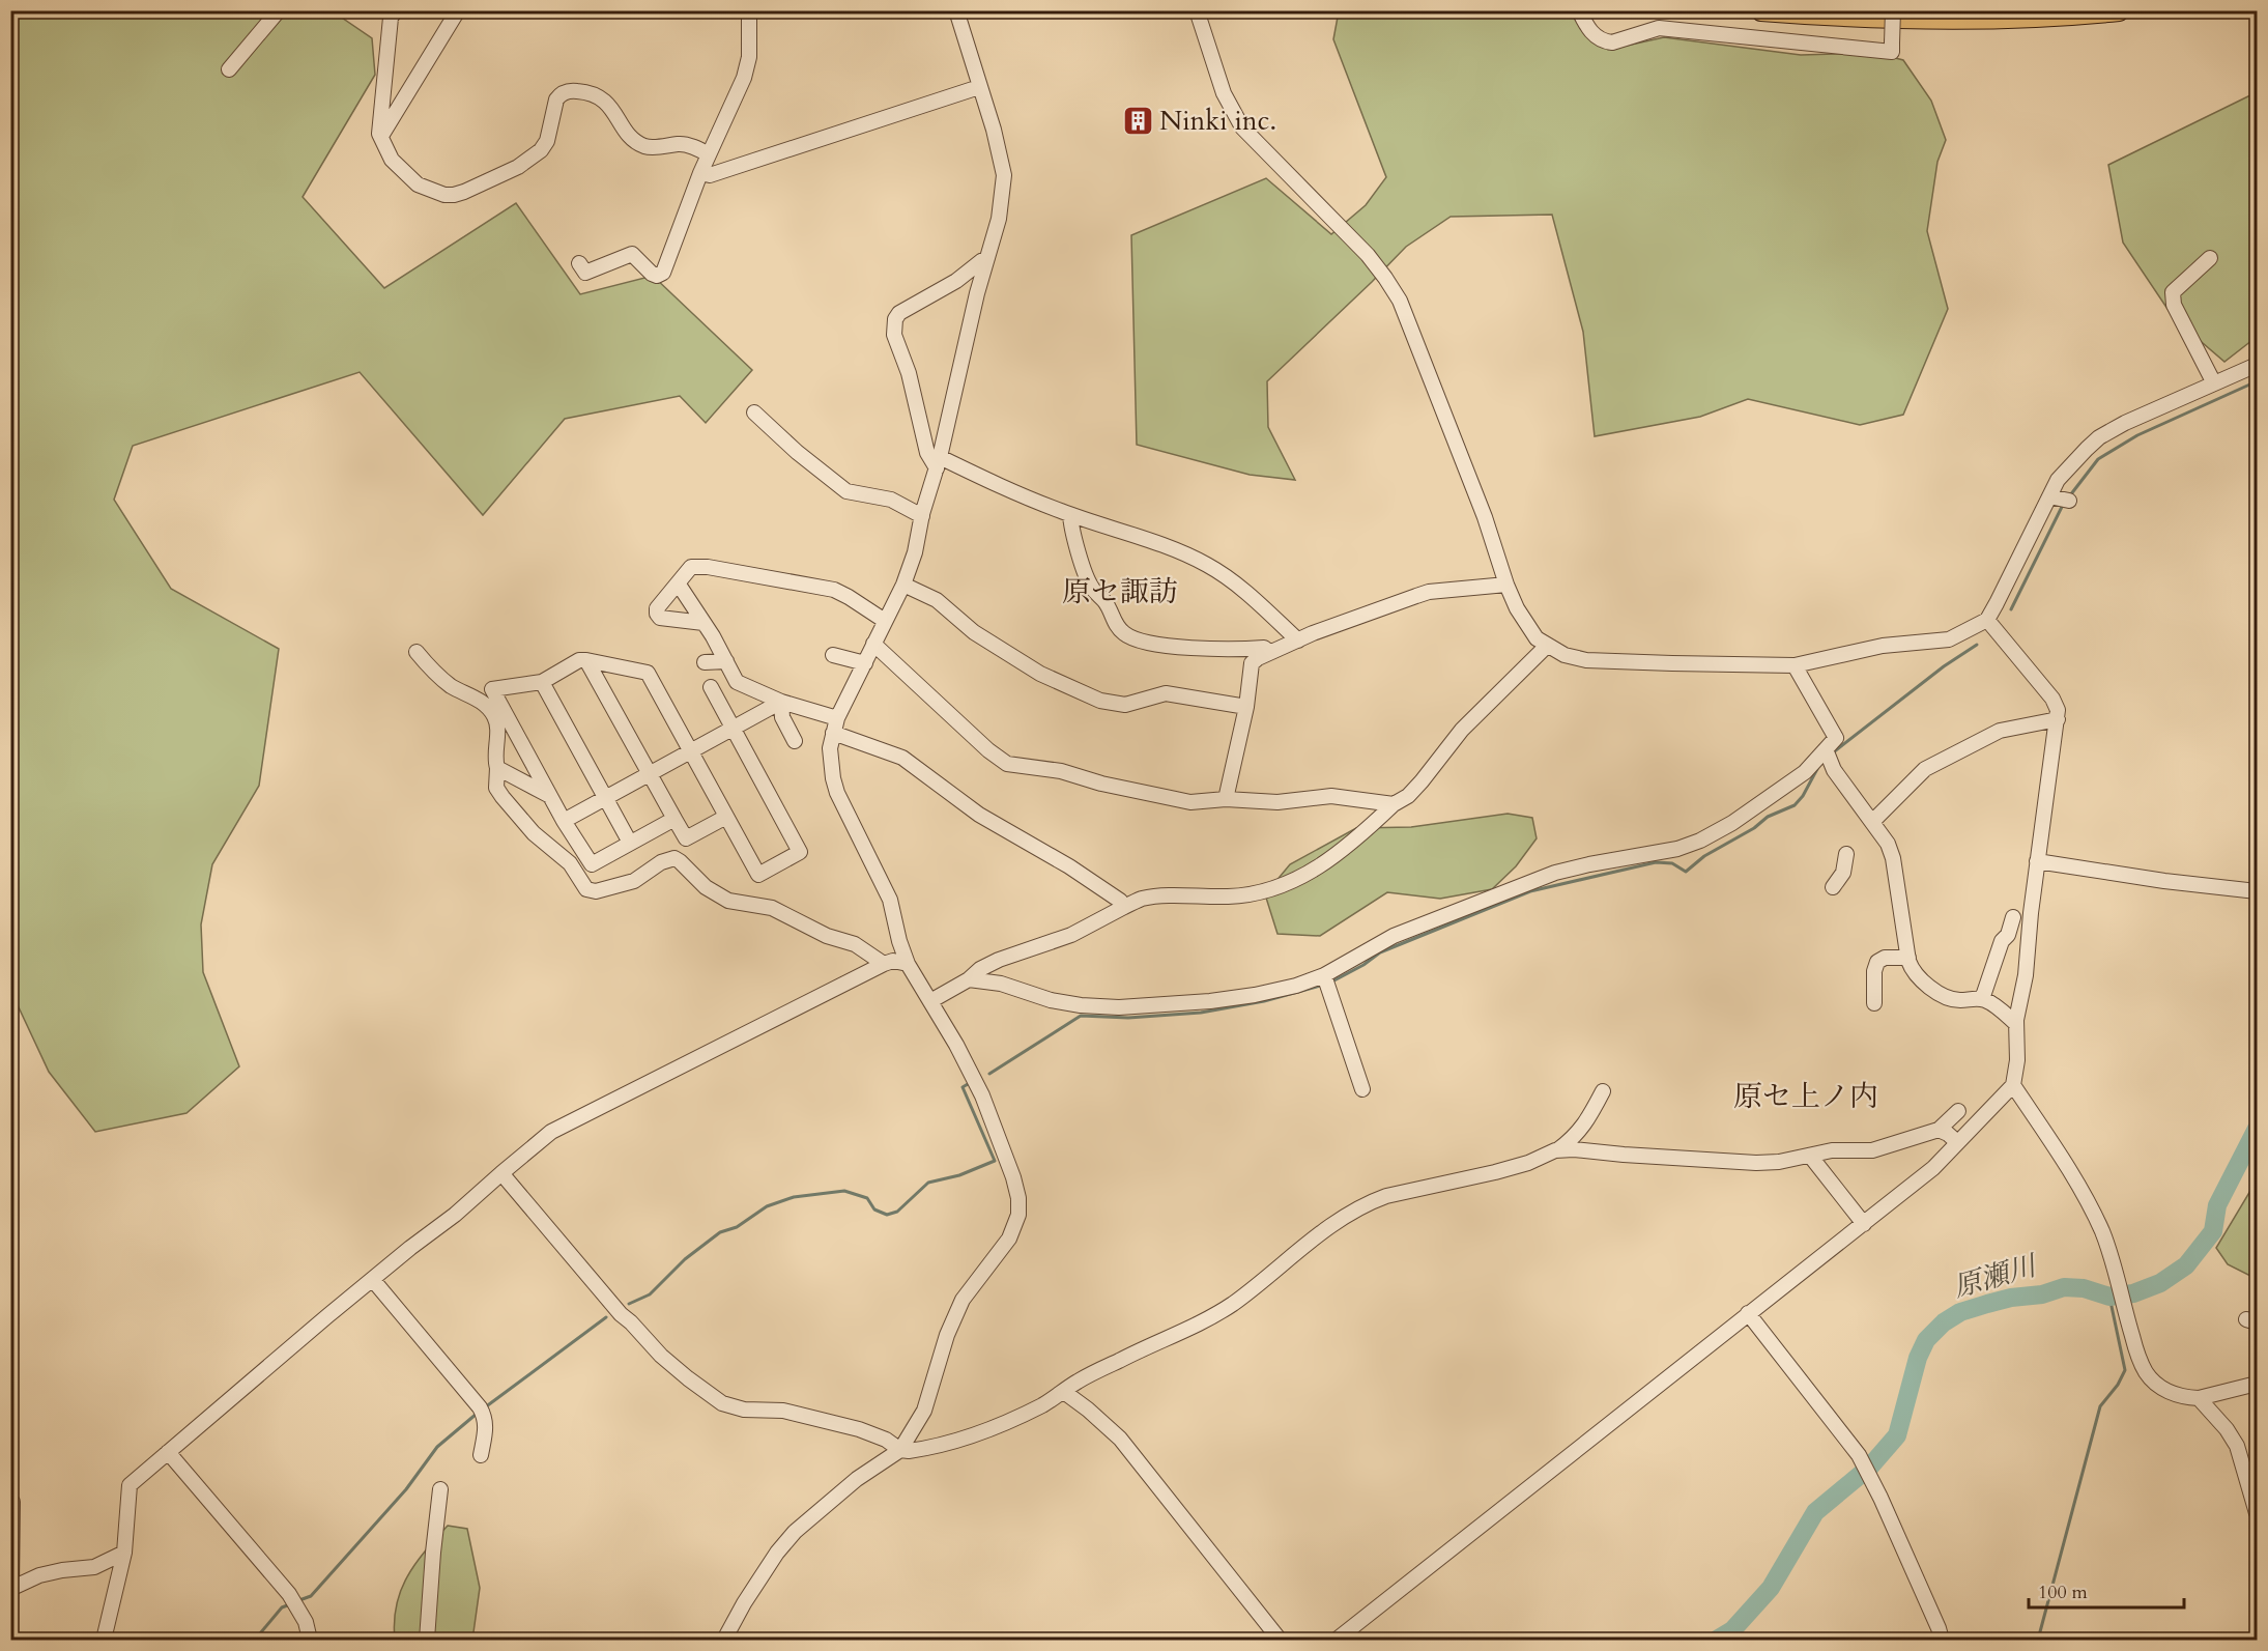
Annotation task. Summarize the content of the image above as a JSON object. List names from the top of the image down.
{
  "districts": ["原セ諏訪", "原セ上ノ内"],
  "water": ["原瀬川"],
  "places": {
    "building": ["Ninki inc."]
  },
  "scale_bar": "100 m"
}
